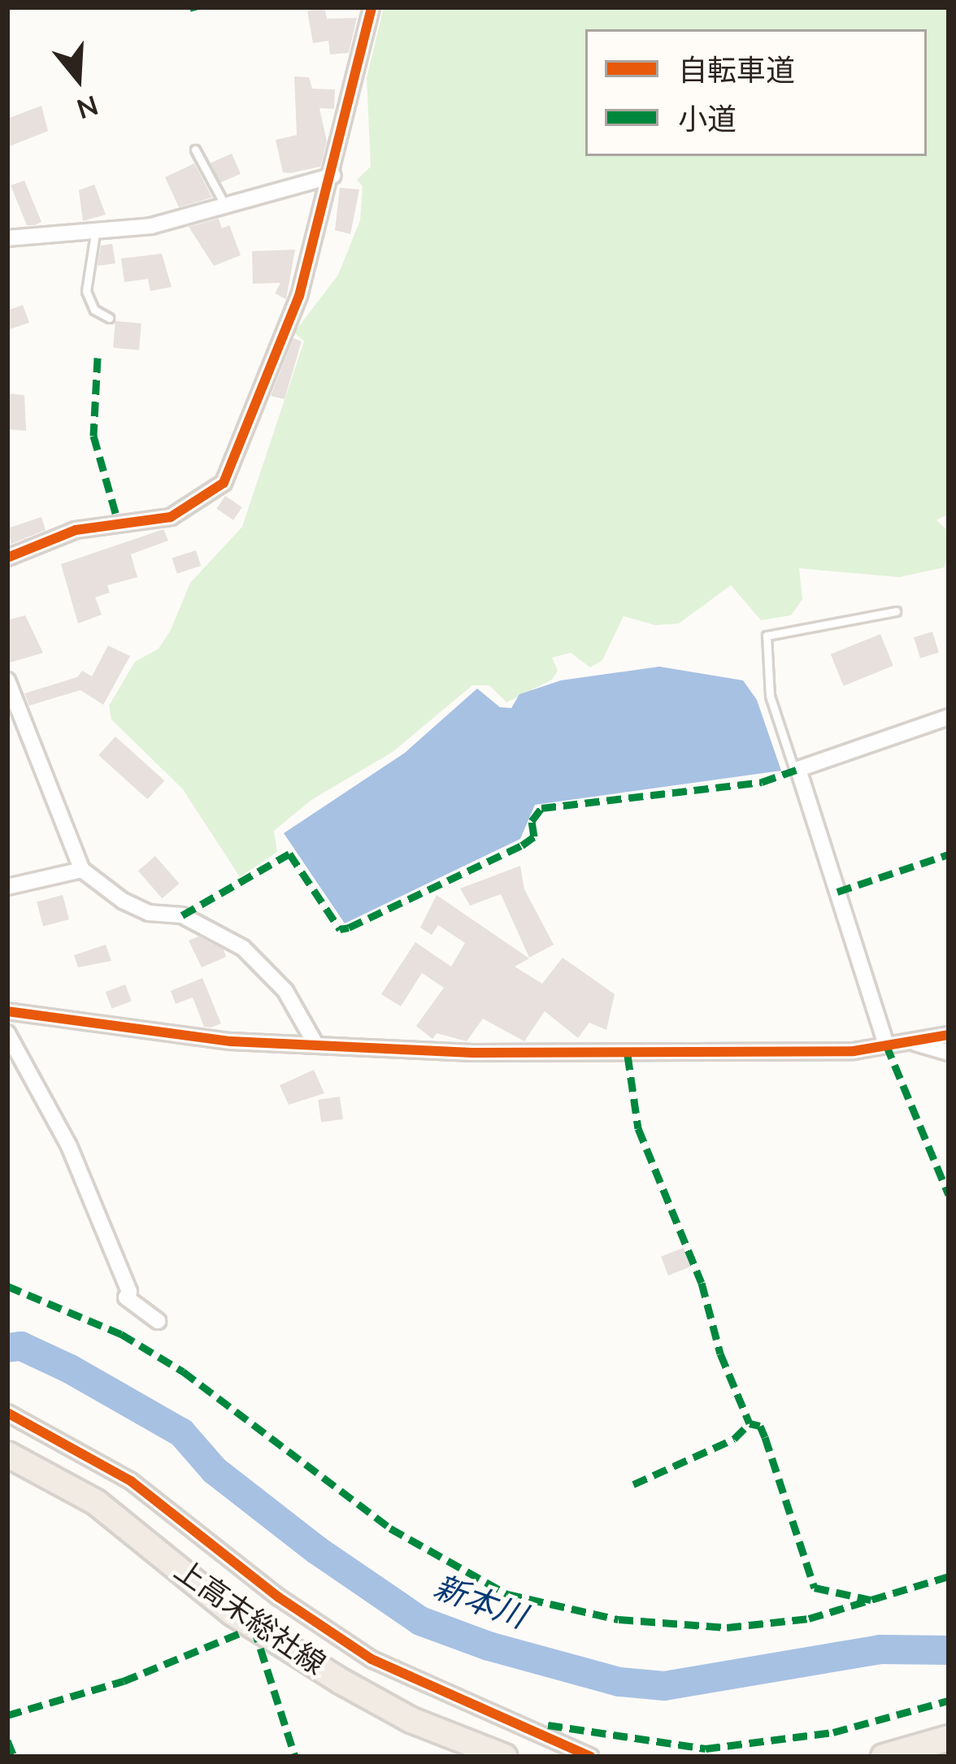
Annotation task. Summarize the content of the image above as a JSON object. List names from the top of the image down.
{
  "streets": {
    "main road": ["上高末総社線"]
  },
  "water": ["新本川"],
  "legend": ["自転車道", "小道"],
  "north": "bottom"
}
